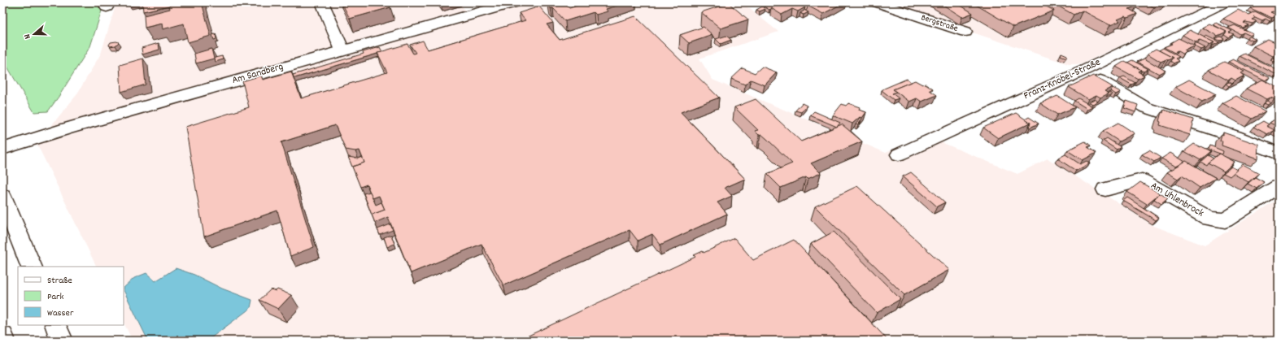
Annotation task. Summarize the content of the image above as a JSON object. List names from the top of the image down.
{
  "streets": {
    "main road": ["Am Sandberg"],
    "street": ["Bergstraße", "Franz-Knöbel-Straße", "Am Uhlenbrock"]
  },
  "legend": ["Straße", "Park", "Wasser"],
  "north": "left"
}
